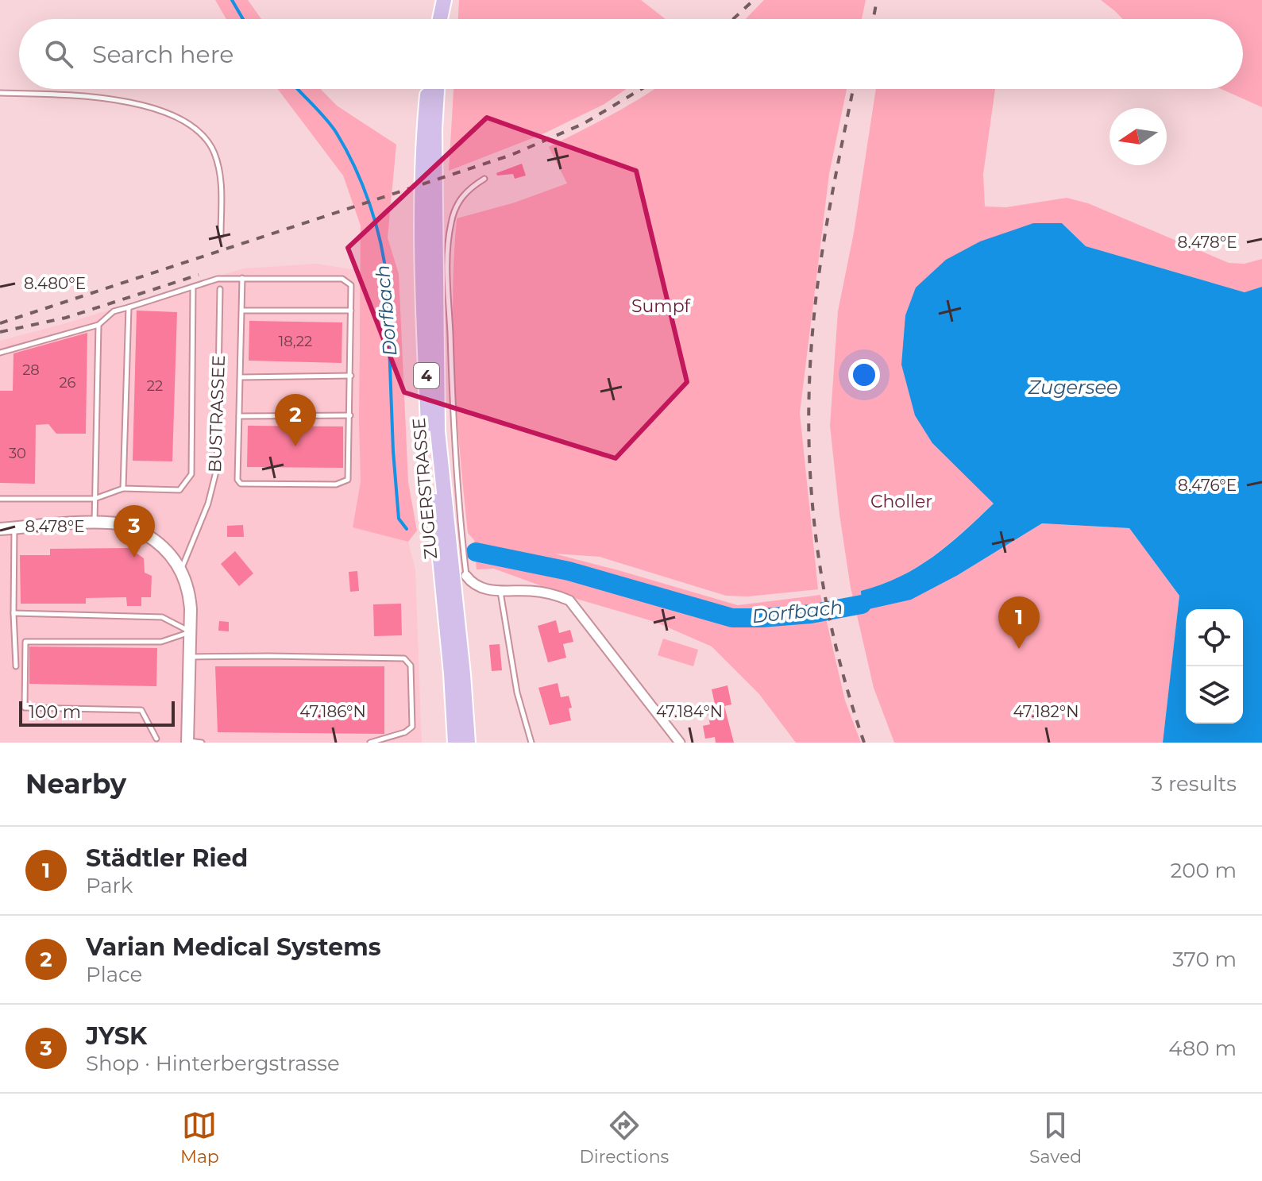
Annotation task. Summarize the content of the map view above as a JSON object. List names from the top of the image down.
{
  "streets": {
    "main road": ["4", "ZUGERSTRASSE"],
    "lane": ["BUSTRASSEE"]
  },
  "water": ["Dorfbach", "Zugersee"],
  "parks": ["Sumpf", "Choller"],
  "house_numbers": [
    "18,22",
    "28",
    "26",
    "22",
    "30"
  ],
  "scale_bar": "100 m",
  "north": "left",
  "page": {
    "search": "Search here",
    "pins": ["2", "3", "1"],
    "scale": "100 m",
    "heading": ["Nearby", "3 results"],
    "list": [
      {
        "mark": "1",
        "name": "Städtler Ried",
        "note": "Park",
        "value": "200 m"
      },
      {
        "mark": "2",
        "name": "Varian Medical Systems",
        "note": "Place",
        "value": "370 m"
      },
      {
        "mark": "3",
        "name": "JYSK",
        "note": "Shop · Hinterbergstrasse",
        "value": "480 m"
      }
    ],
    "nav": ["Map", "Directions", "Saved"]
  },
  "coordinates": [
    "8.478°E",
    "8.480°E",
    "8.476°E",
    "47.186°N",
    "47.184°N",
    "47.182°N"
  ]
}
